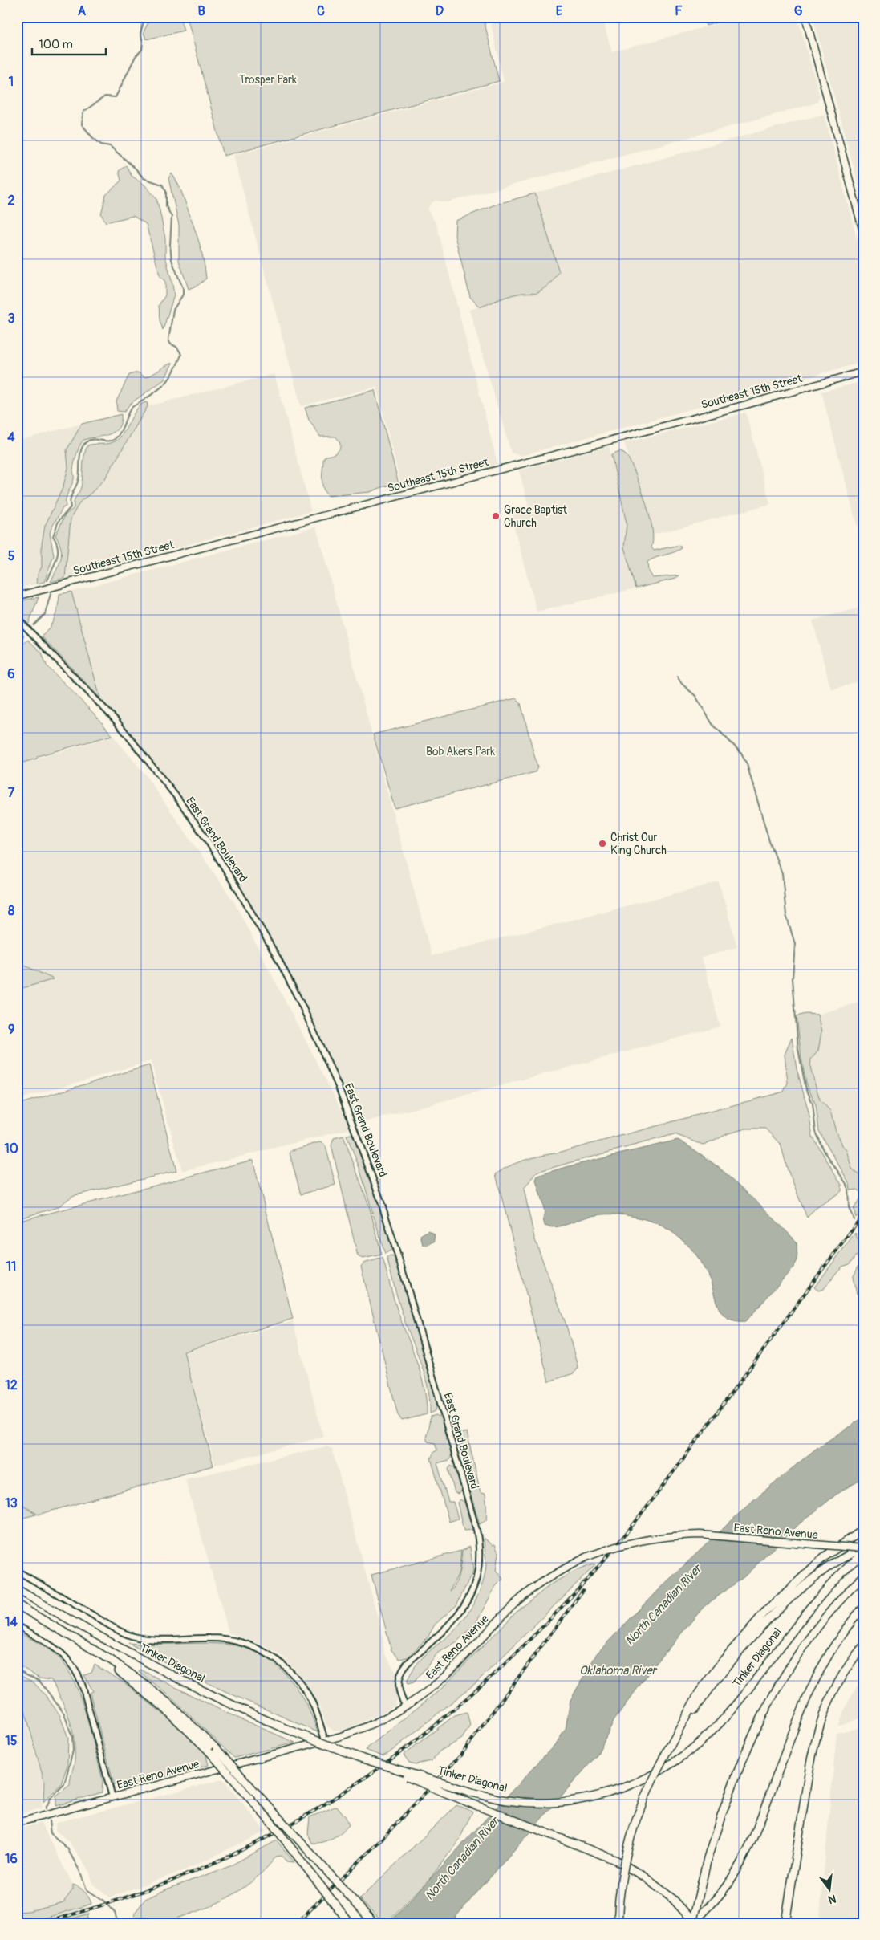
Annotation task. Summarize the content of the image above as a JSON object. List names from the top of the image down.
{
  "streets": {
    "highway": ["Tinker Diagonal"],
    "main road": ["Southeast 15th Street", "East Reno Avenue"],
    "street": ["East Grand Boulevard"]
  },
  "crossings": [
    ["East Grand Boulevard", "East Reno Avenue"],
    ["East Reno Avenue", "Tinker Diagonal"]
  ],
  "water": ["North Canadian River", "Oklahoma River"],
  "parks": ["Trosper Park", "Bob Akers Park"],
  "places": ["Grace Baptist Church", "Christ Our King Church"],
  "scale_bar": "100 m",
  "north": "bottom",
  "grid": {
    "columns": [
      "A",
      "B",
      "C",
      "D",
      "E",
      "F",
      "G"
    ],
    "rows": [
      "1",
      "2",
      "3",
      "4",
      "5",
      "6",
      "7",
      "8",
      "9",
      "10",
      "11",
      "12",
      "13",
      "14",
      "15",
      "16"
    ]
  }
}
